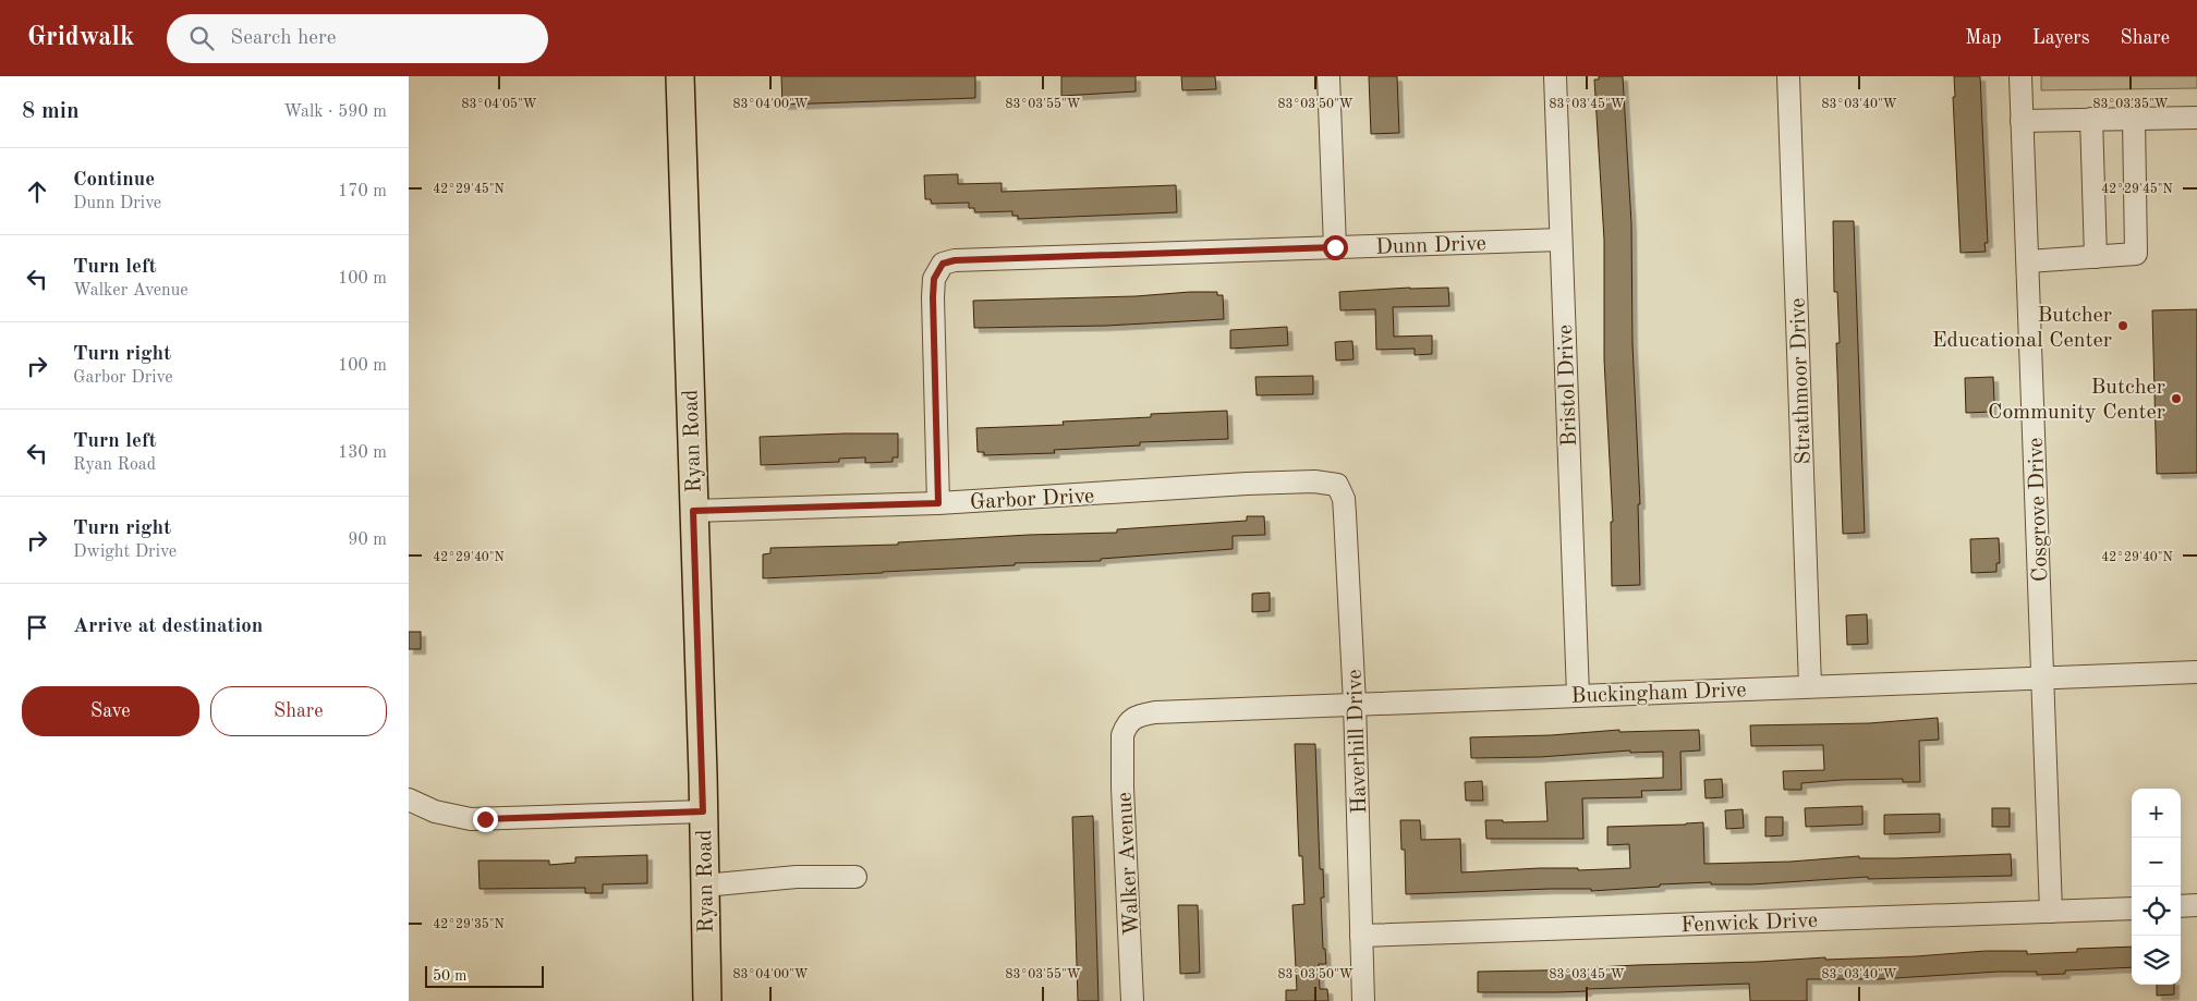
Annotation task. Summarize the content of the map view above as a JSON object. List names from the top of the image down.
{
  "streets": {
    "main road": ["Ryan Road"],
    "street": [
      "Dunn Drive",
      "Strathmoor Drive",
      "Bristol Drive",
      "Garbor Drive",
      "Cosgrove Drive",
      "Buckingham Drive",
      "Haverhill Drive",
      "Walker Avenue",
      "Fenwick Drive"
    ]
  },
  "crossings": [
    ["Dunn Drive", "Bristol Drive"],
    ["Dunn Drive", "Garbor Drive"],
    ["Strathmoor Drive", "Buckingham Drive"],
    ["Bristol Drive", "Buckingham Drive"],
    ["Ryan Road", "Garbor Drive"],
    ["Garbor Drive", "Haverhill Drive"],
    ["Cosgrove Drive", "Buckingham Drive"],
    ["Cosgrove Drive", "Fenwick Drive"],
    ["Buckingham Drive", "Haverhill Drive"],
    ["Buckingham Drive", "Walker Avenue"],
    ["Haverhill Drive", "Fenwick Drive"]
  ],
  "places": ["Butcher Educational Center", "Butcher Community Center"],
  "scale_bar": "50 m",
  "page": {
    "header": "Gridwalk",
    "search": "Search here",
    "nav": ["Map", "Layers", "Share"],
    "heading": ["8 min", "Walk · 590 m"],
    "list": [
      ["Continue", "Dunn Drive", "170 m"],
      ["Turn left", "Walker Avenue", "100 m"],
      ["Turn right", "Garbor Drive", "100 m"],
      ["Turn left", "Ryan Road", "130 m"],
      ["Turn right", "Dwight Drive", "90 m"],
      "Arrive at destination"
    ],
    "buttons": ["Save", "Share"],
    "map_buttons": ["+", "−"],
    "scale": "50 m"
  },
  "coordinates": [
    "83°04'05\"W",
    "83°04'00\"W",
    "83°03'55\"W",
    "83°03'50\"W",
    "83°03'45\"W",
    "83°03'40\"W",
    "83°03'35\"W",
    "42°29'45\"N",
    "42°29'40\"N",
    "42°29'35\"N"
  ]
}
